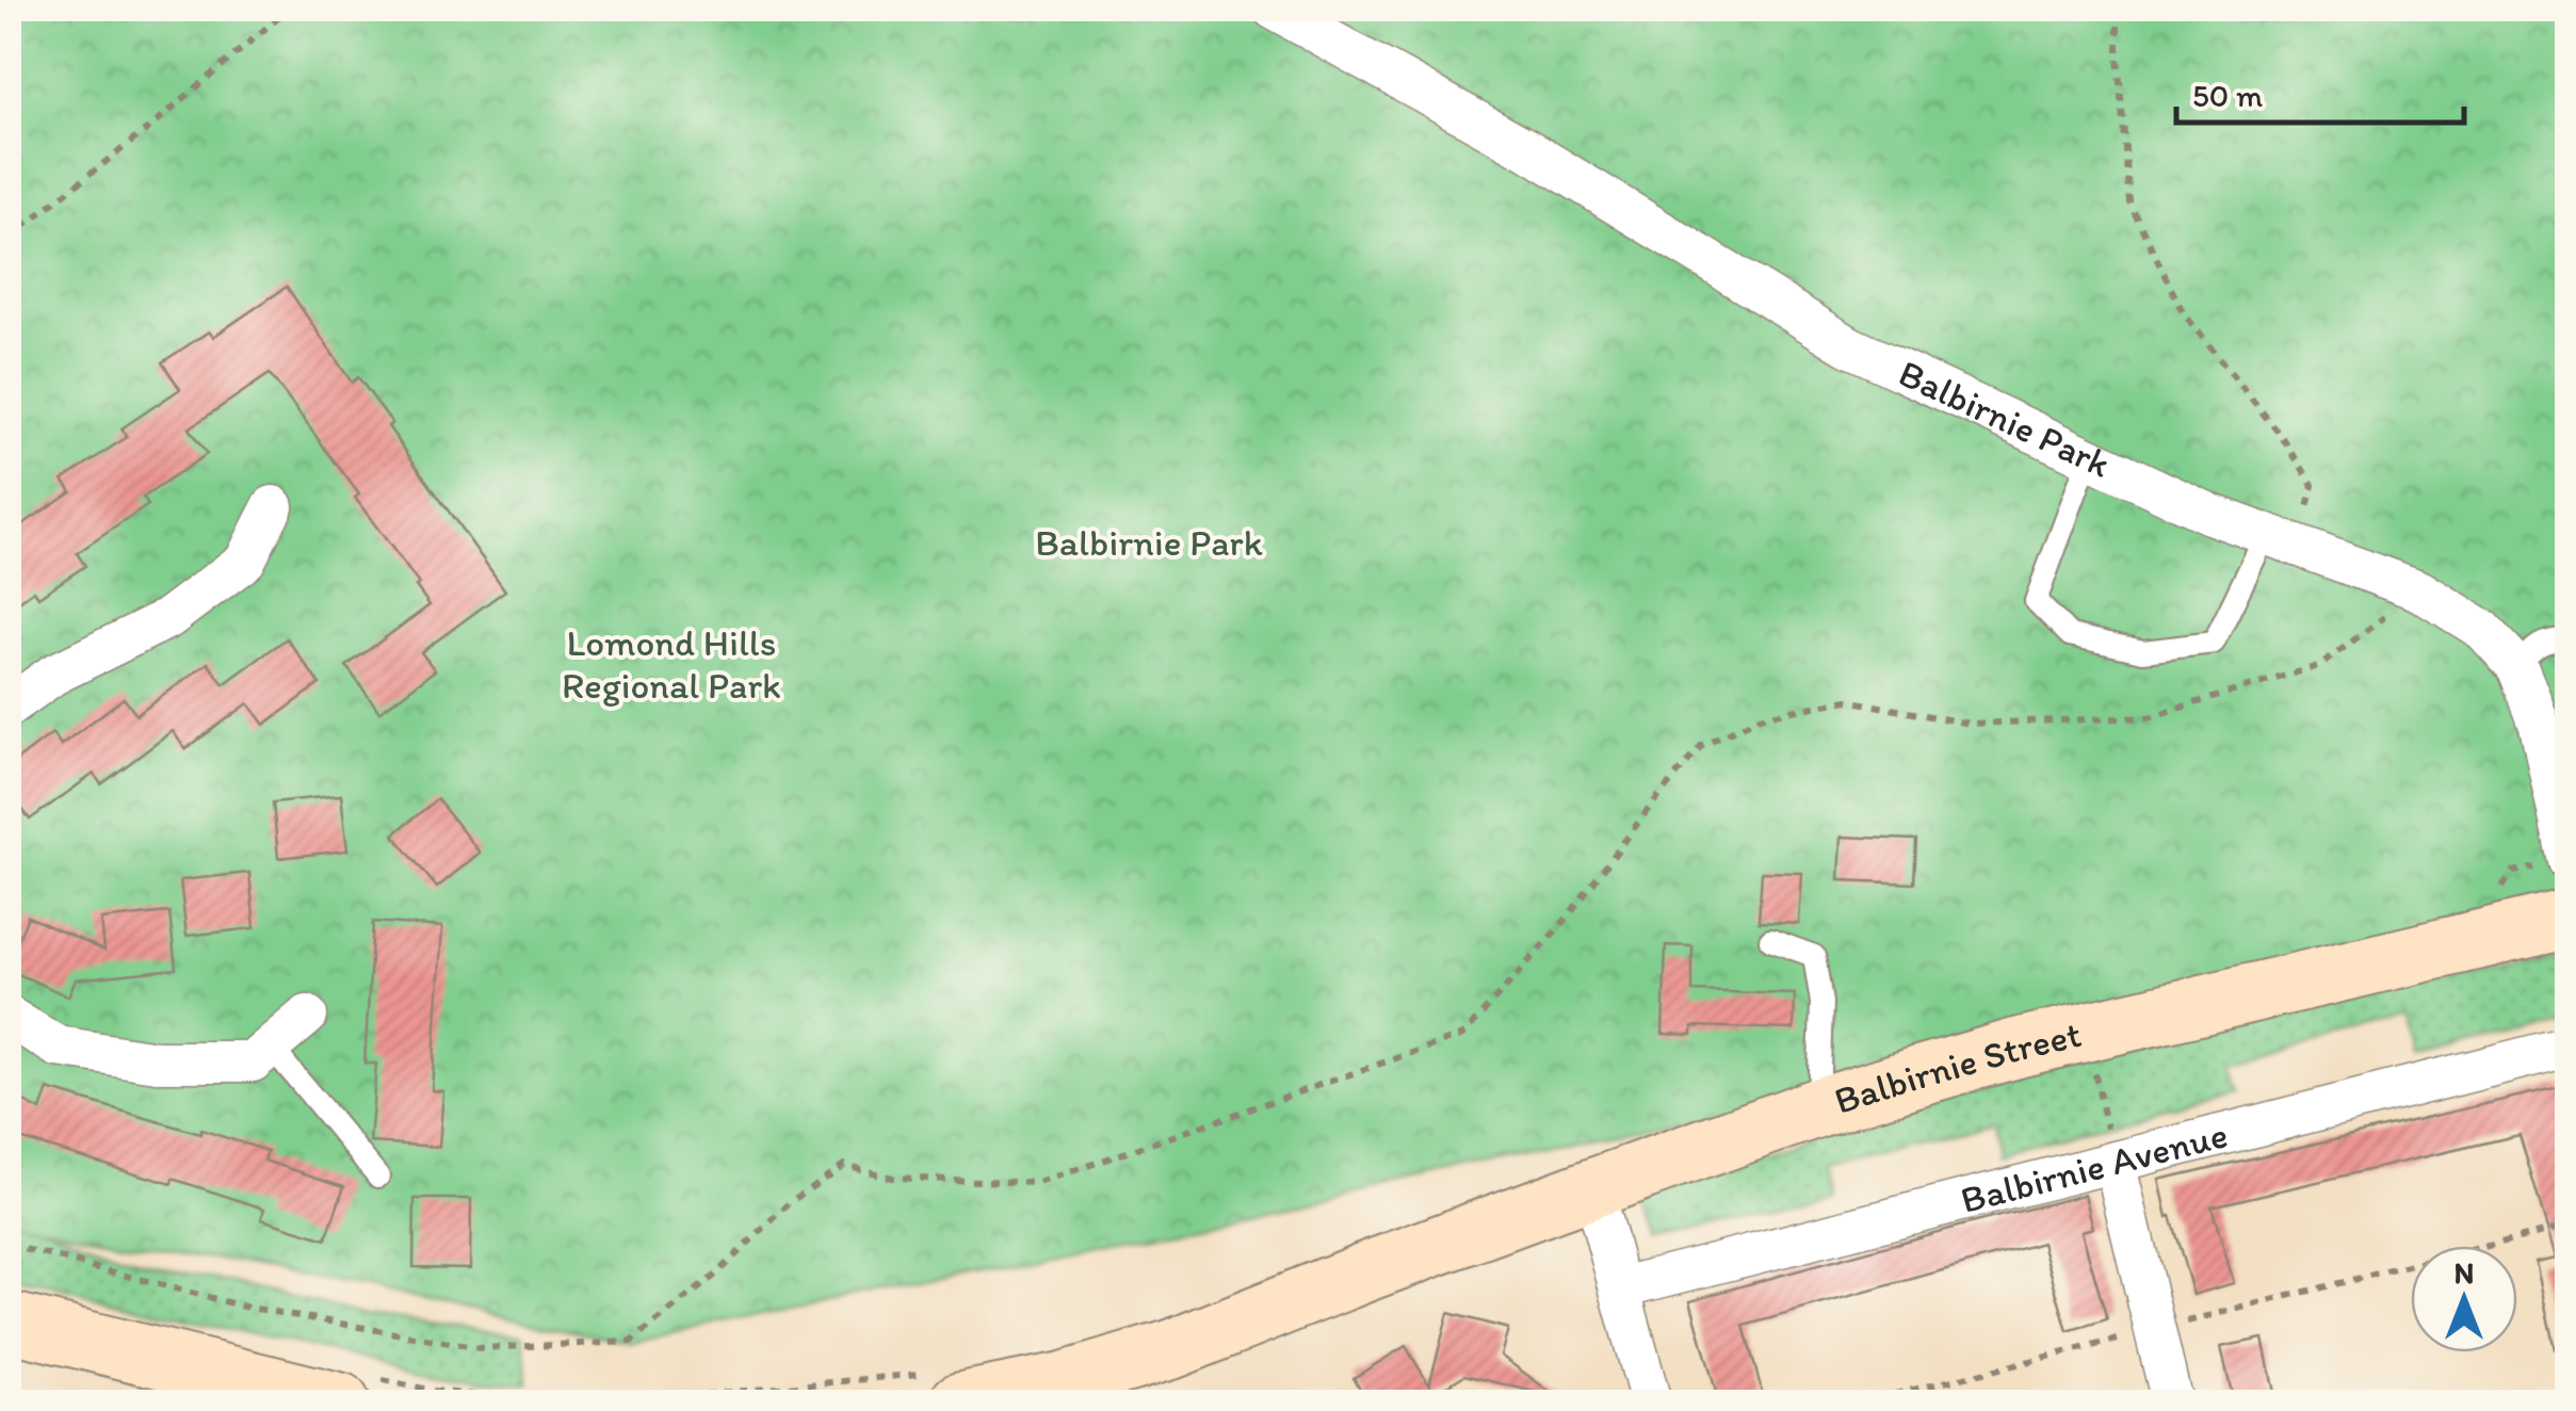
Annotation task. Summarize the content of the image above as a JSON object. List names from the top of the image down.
{
  "streets": {
    "main road": ["Balbirnie Street"],
    "street": ["Balbirnie Park", "Balbirnie Avenue"]
  },
  "parks": ["Balbirnie Park", "Lomond Hills Regional Park"],
  "scale_bar": "50 m",
  "north": "top"
}
